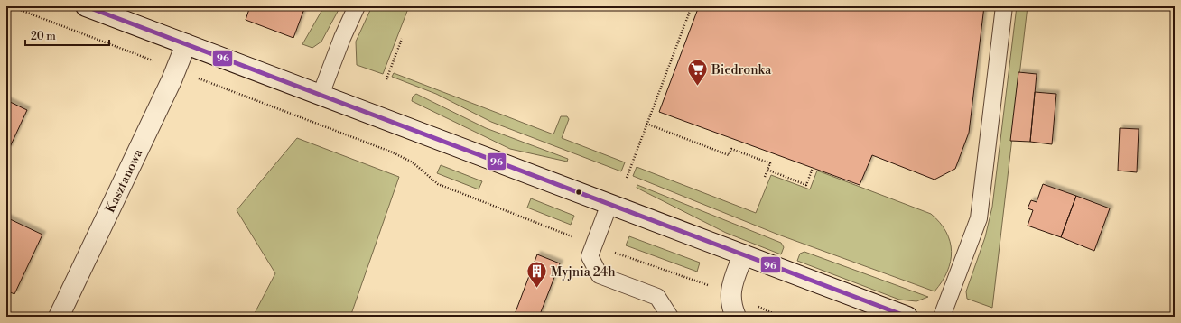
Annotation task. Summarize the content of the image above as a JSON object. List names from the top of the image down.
{
  "streets": {
    "main road": ["Kasztanowa"]
  },
  "places": {
    "supermarket": ["Biedronka"],
    "building": ["Myjnia 24h"]
  },
  "lines": ["transit line 96"],
  "scale_bar": "20 m"
}
